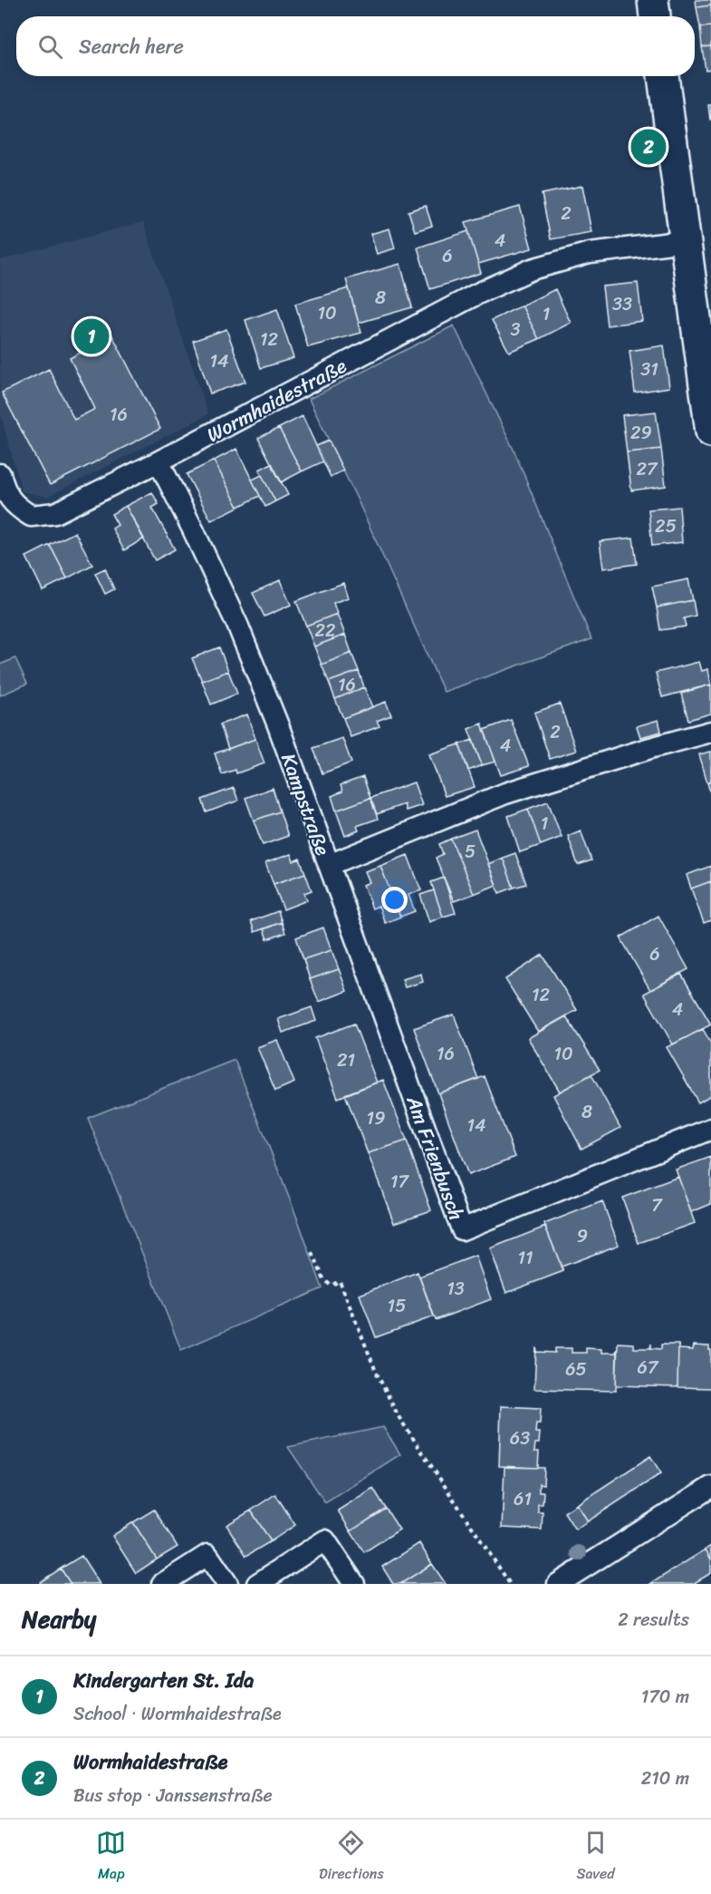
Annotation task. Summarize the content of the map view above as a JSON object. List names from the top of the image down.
{
  "streets": {
    "street": ["Wormhaidestraße", "Kampstraße", "Am Frienbusch"]
  },
  "crossings": [
    ["Wormhaidestraße", "Kampstraße"],
    ["Kampstraße", "Am Frienbusch"]
  ],
  "house_numbers": [
    "2",
    "4",
    "6",
    "8",
    "33",
    "10",
    "1",
    "3",
    "12",
    "14",
    "31",
    "16",
    "29",
    "27",
    "25",
    "22",
    "16",
    "2",
    "4",
    "1",
    "5",
    "6",
    "12",
    "4",
    "16",
    "10",
    "21",
    "8",
    "19",
    "14",
    "17",
    "7",
    "9",
    "11",
    "13",
    "15",
    "67",
    "65",
    "63",
    "61"
  ],
  "page": {
    "search": "Search here",
    "pins": ["2", "1"],
    "heading": ["Nearby", "2 results"],
    "list": [
      {
        "mark": "1",
        "name": "Kindergarten St. Ida",
        "note": "School · Wormhaidestraße",
        "value": "170 m"
      },
      {
        "mark": "2",
        "name": "Wormhaidestraße",
        "note": "Bus stop · Janssenstraße",
        "value": "210 m"
      }
    ],
    "nav": ["Map", "Directions", "Saved"]
  }
}
